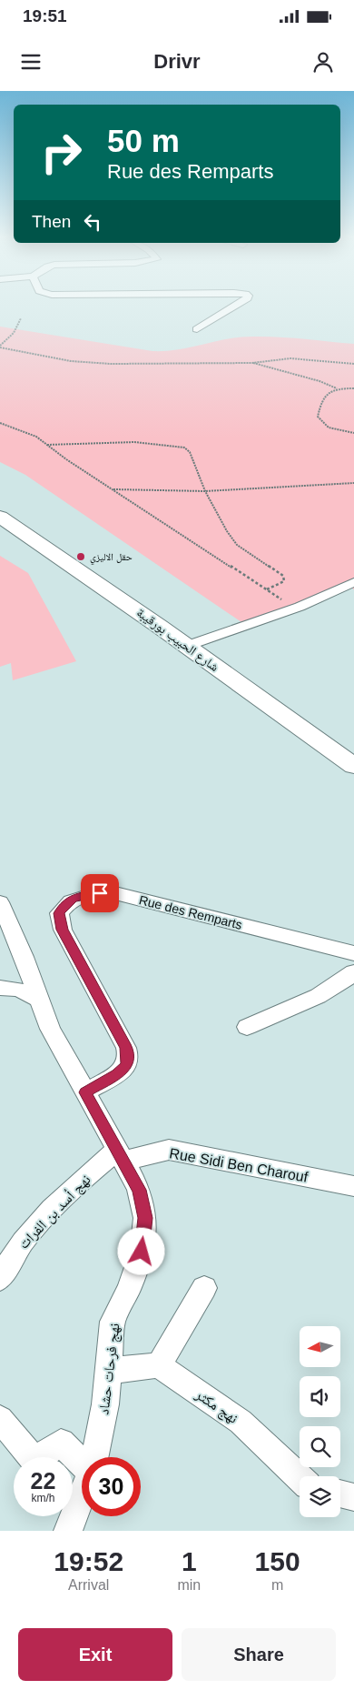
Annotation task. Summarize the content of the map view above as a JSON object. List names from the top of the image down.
{
  "streets": {
    "main road": ["شارع الحبيب بورقيبة"],
    "street": [
      "Rue des Remparts",
      "Rue Sidi Ben Charouf",
      "نهج أسد بن الفرات",
      "نهج فرحات حشاد",
      "نهج مكثر"
    ]
  },
  "crossings": [
    ["Rue des Remparts", "نهج فرحات حشاد"],
    ["Rue Sidi Ben Charouf", "نهج أسد بن الفرات"],
    ["Rue Sidi Ben Charouf", "نهج فرحات حشاد"],
    ["نهج أسد بن الفرات", "نهج فرحات حشاد"]
  ],
  "places": ["حقل الاليزي"],
  "north": "left",
  "page": {
    "status": "19:51",
    "header": "Drivr",
    "turn": ["50 m", "Rue des Remparts"],
    "then": "Then",
    "speed": "22 km/h",
    "limit": "30",
    "eta": [
      "19:52",
      "Arrival",
      "1",
      "min",
      "150",
      "m"
    ],
    "buttons": ["Exit", "Share"]
  }
}
